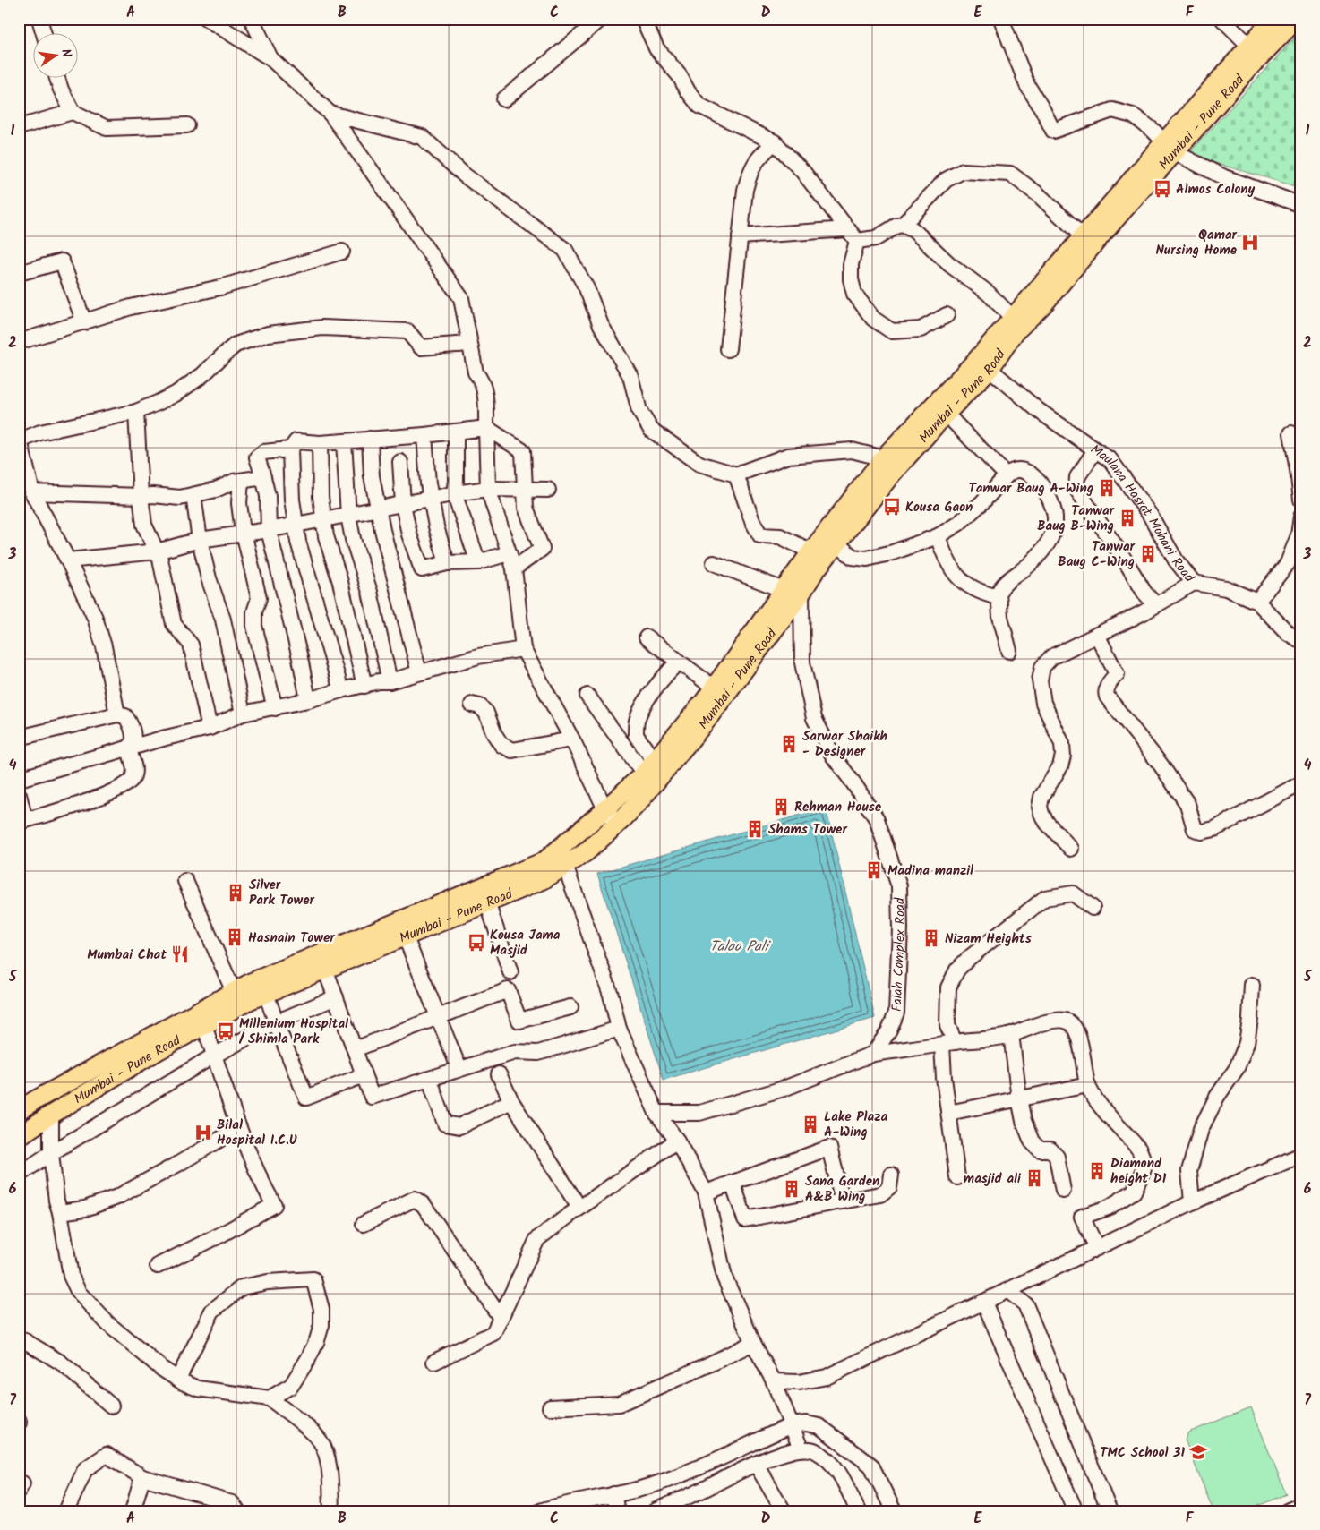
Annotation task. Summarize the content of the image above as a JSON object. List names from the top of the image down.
{
  "streets": {
    "main road": ["Mumbai - Pune Road"],
    "street": ["Maulana Hasrat Mohani Road", "Falah Complex Road"]
  },
  "crossings": [
    ["Mumbai - Pune Road", "Maulana Hasrat Mohani Road"],
    ["Mumbai - Pune Road", "Falah Complex Road"]
  ],
  "water": ["Talao Pali"],
  "places": {
    "bus stop": [
      "Almos Colony",
      "Kousa Gaon",
      "Kousa Jama Masjid",
      "Millenium Hospital / Shimla Park"
    ],
    "hospital": ["Qamar Nursing Home", "Bilal Hospital I.C.U"],
    "building": [
      "Tanwar Baug A-Wing",
      "Tanwar Baug B-Wing",
      "Tanwar Baug C-Wing",
      "Sarwar Shaikh - Designer",
      "Rehman House",
      "Shams Tower",
      "Madina manzil",
      "Silver Park Tower",
      "Hasnain Tower",
      "Nizam Heights",
      "Lake Plaza A-Wing",
      "Diamond height D1",
      "masjid ali",
      "Sana Garden A&B Wing"
    ],
    "restaurant": ["Mumbai Chat"],
    "school or university": ["TMC School 31"]
  },
  "north": "right",
  "grid": {
    "columns": [
      "A",
      "B",
      "C",
      "D",
      "E",
      "F"
    ],
    "rows": [
      "1",
      "2",
      "3",
      "4",
      "5",
      "6",
      "7"
    ]
  }
}
